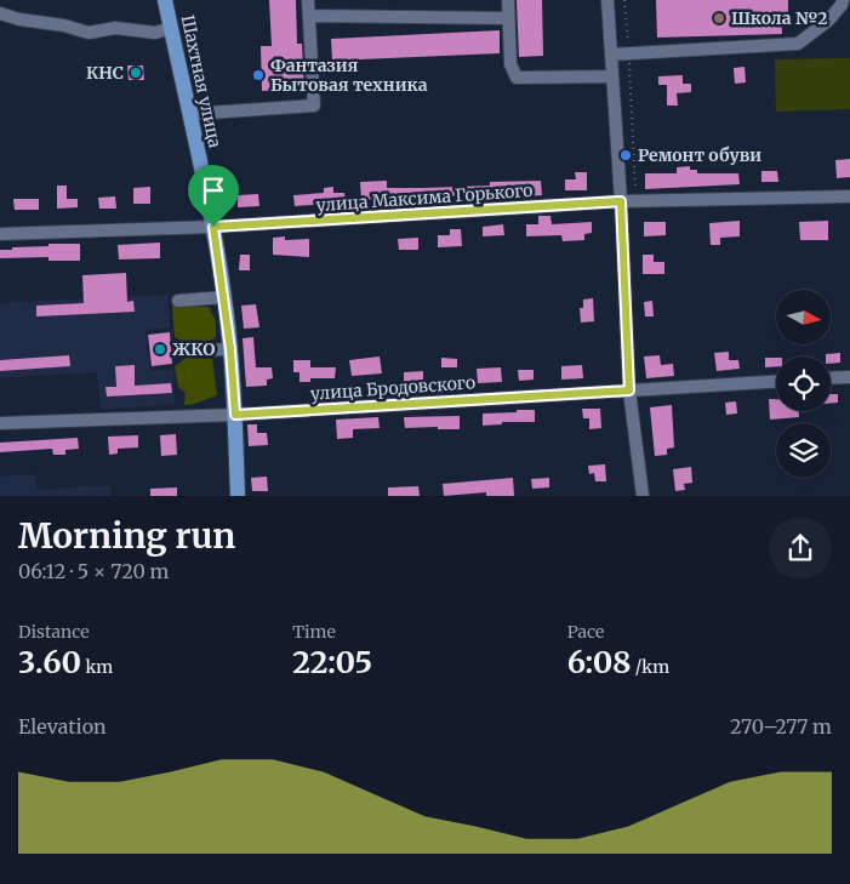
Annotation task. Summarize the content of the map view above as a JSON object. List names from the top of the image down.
{
  "streets": {
    "main road": ["Шахтная улица"],
    "street": ["улица Максима Горького", "улица Бродовского"]
  },
  "crossings": [
    ["Шахтная улица", "улица Максима Горького"],
    ["Шахтная улица", "улица Бродовского"]
  ],
  "places": [
    "Школа №2",
    "КНС",
    "Фантазия Бытовая техника",
    "Ремонт обуви",
    "ЖКО"
  ],
  "north": "right",
  "page": {
    "heading": ["Morning run", "06:12 · 5 × 720 m"],
    "stats": [
      ["Distance", "3.60 km"],
      ["Time", "22:05"],
      ["Pace", "6:08 /km"]
    ],
    "chart": ["Elevation", "270–277 m"]
  }
}
